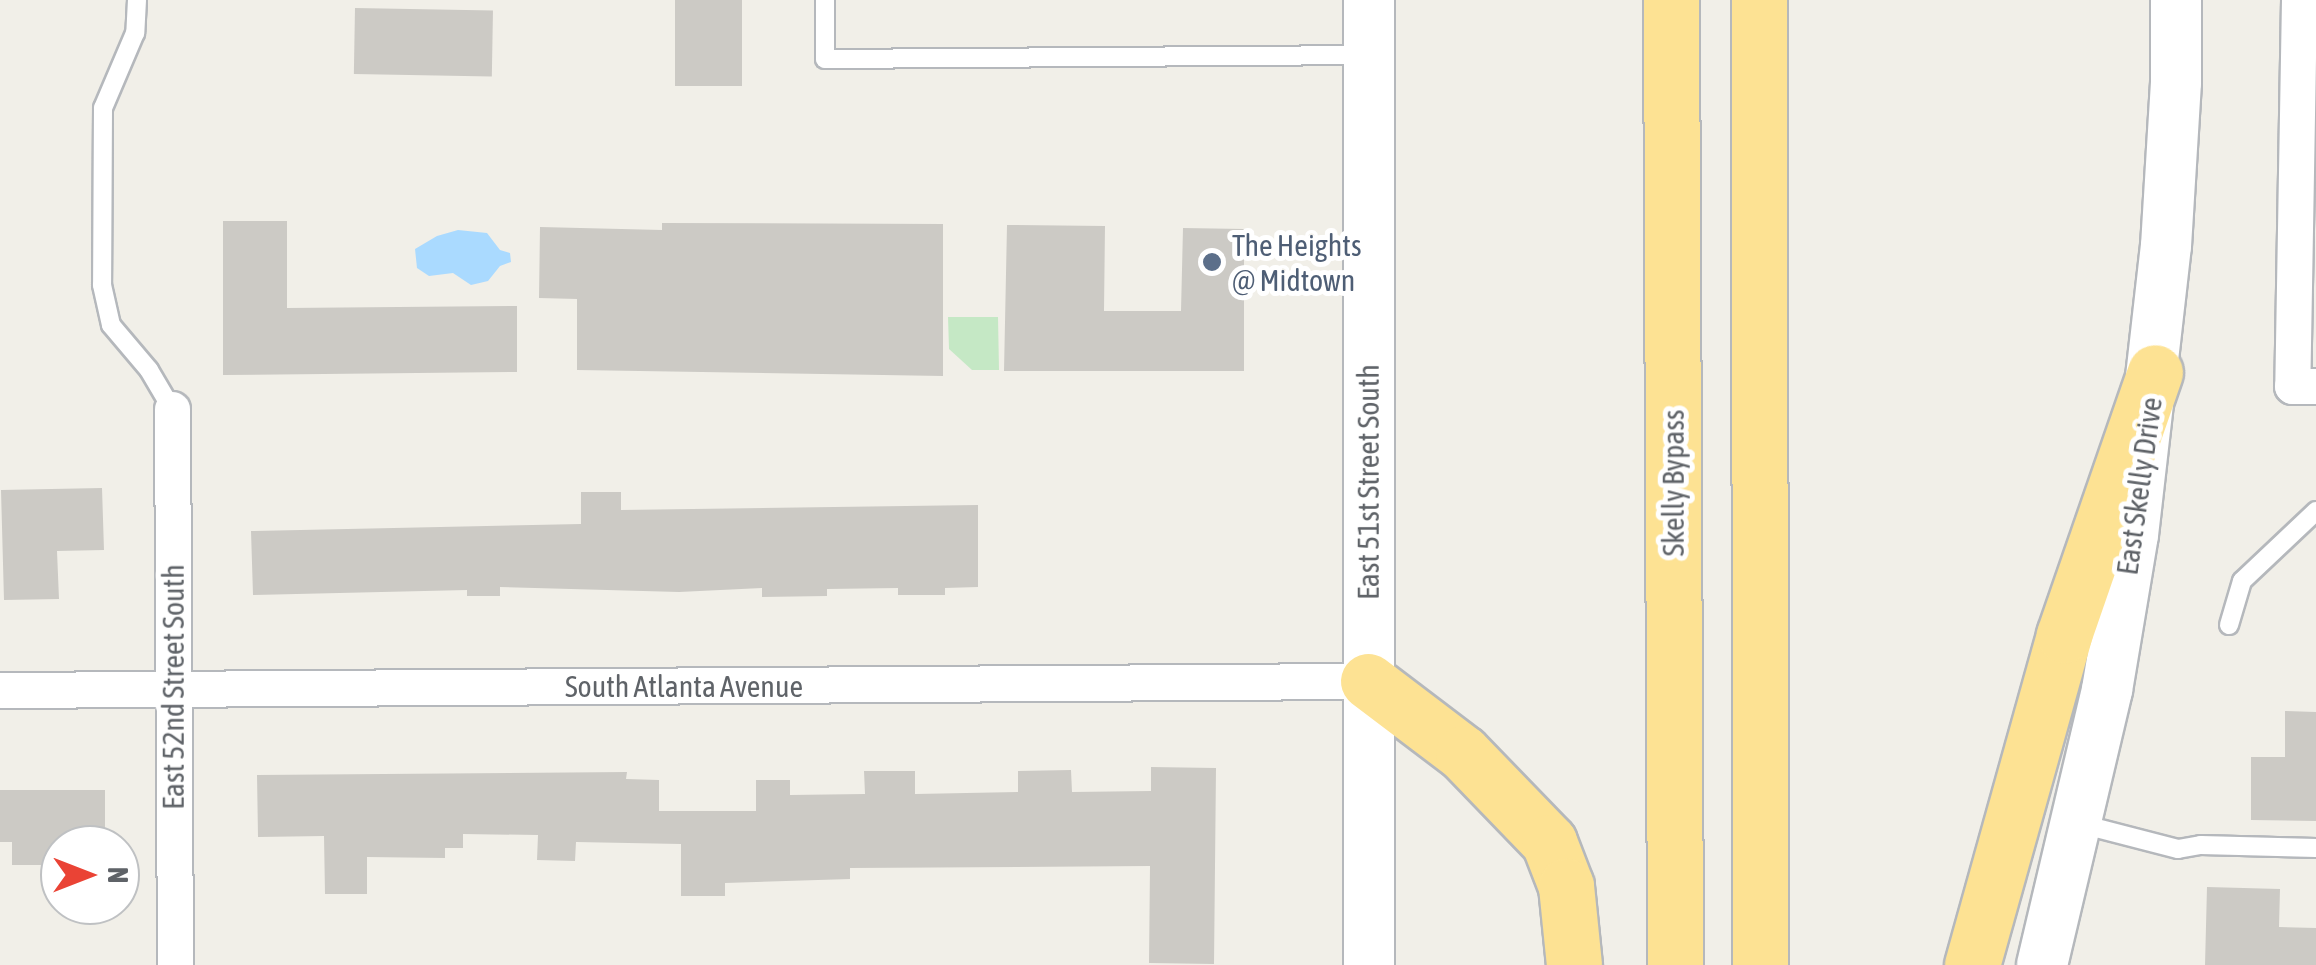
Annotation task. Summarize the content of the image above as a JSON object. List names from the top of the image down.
{
  "streets": {
    "highway": ["Skelly Bypass"],
    "main road": ["East 51st Street South", "East Skelly Drive"],
    "street": ["South Atlanta Avenue", "East 52nd Street South"]
  },
  "crossings": [
    ["East 51st Street South", "South Atlanta Avenue"],
    ["South Atlanta Avenue", "East 52nd Street South"]
  ],
  "places": ["The Heights @ Midtown"],
  "north": "right"
}
